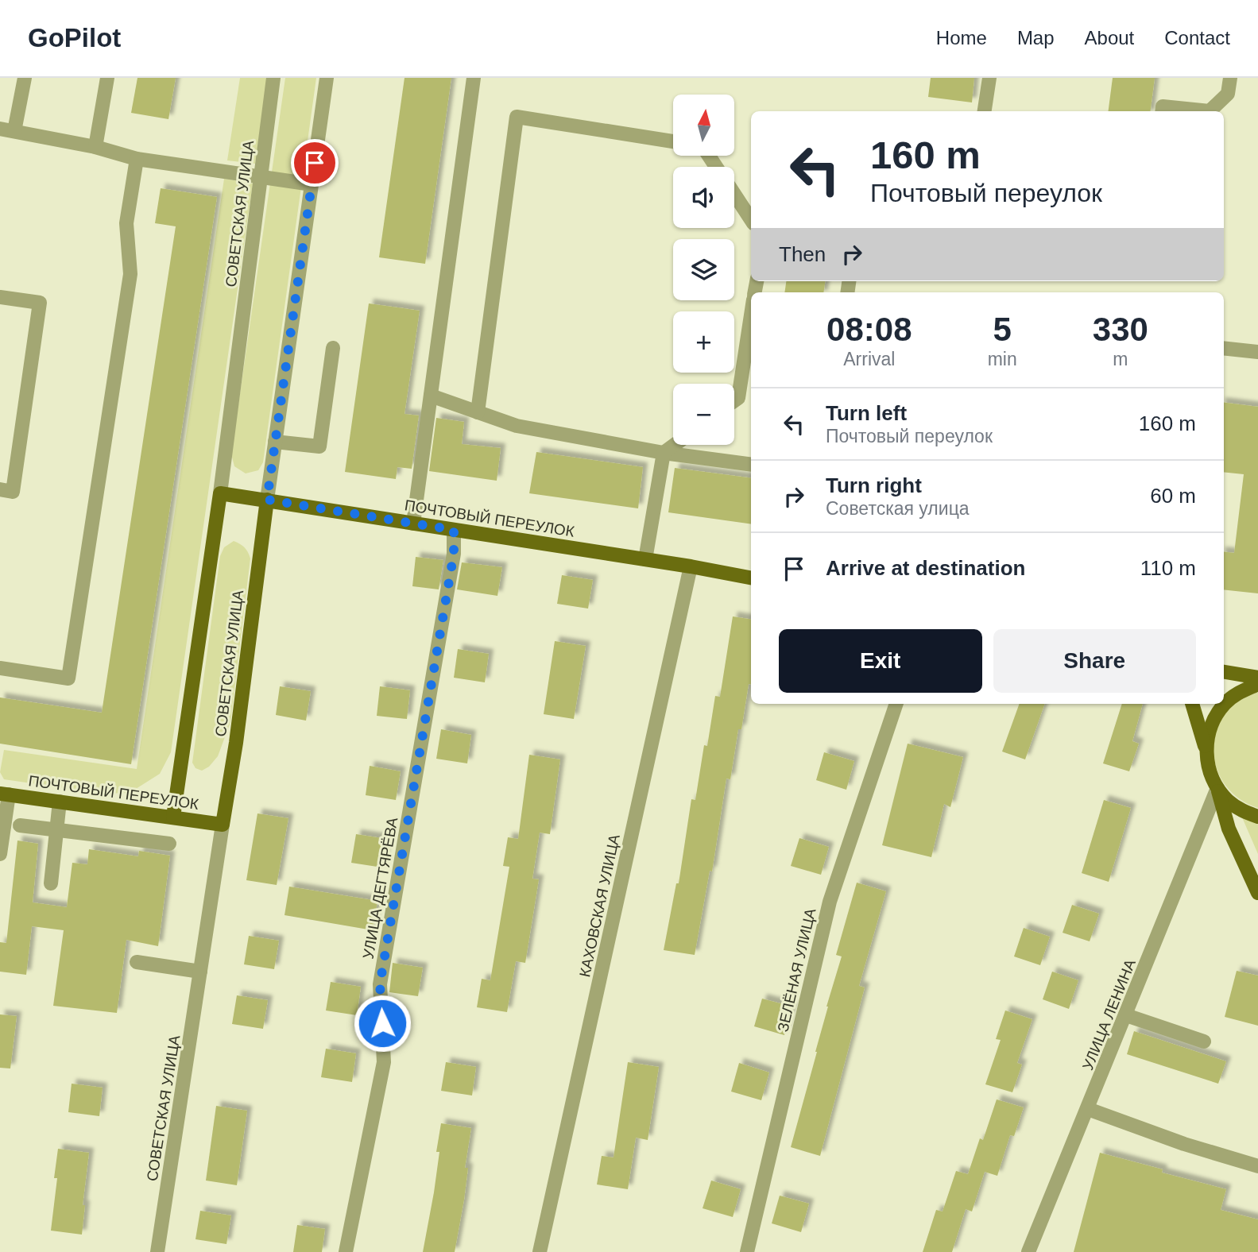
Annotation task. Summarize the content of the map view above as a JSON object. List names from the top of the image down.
{
  "streets": {
    "main road": ["СОВЕТСКАЯ УЛИЦА", "ПОЧТОВЫЙ ПЕРЕУЛОК"],
    "street": [
      "УЛИЦА ДЕГТЯРЁВА",
      "КАХОВСКАЯ УЛИЦА",
      "ЗЕЛЁНАЯ УЛИЦА",
      "УЛИЦА ЛЕНИНА"
    ]
  },
  "crossings": [
    ["СОВЕТСКАЯ УЛИЦА", "ПОЧТОВЫЙ ПЕРЕУЛОК"],
    ["ПОЧТОВЫЙ ПЕРЕУЛОК", "УЛИЦА ДЕГТЯРЁВА"],
    ["ПОЧТОВЫЙ ПЕРЕУЛОК", "КАХОВСКАЯ УЛИЦА"]
  ],
  "north": "top",
  "page": {
    "header": "GoPilot",
    "nav": [
      "Home",
      "Map",
      "About",
      "Contact"
    ],
    "map_buttons": ["+", "−"],
    "turn": ["160 m", "Почтовый переулок"],
    "then": "Then",
    "eta": [
      "08:08",
      "Arrival",
      "5",
      "min",
      "330",
      "m"
    ],
    "list": [
      {
        "name": "Turn left",
        "note": "Почтовый переулок",
        "value": "160 m"
      },
      {
        "name": "Turn right",
        "note": "Советская улица",
        "value": "60 m"
      },
      {
        "name": "Arrive at destination",
        "value": "110 m"
      }
    ],
    "buttons": ["Exit", "Share"]
  }
}
